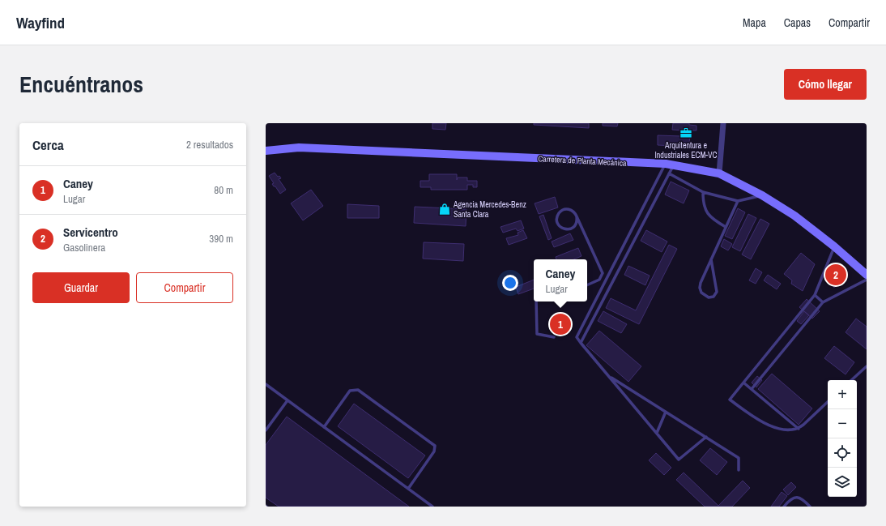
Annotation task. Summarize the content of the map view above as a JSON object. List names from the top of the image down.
{
  "streets": {
    "street": ["Carretera de Planta Mecánica"]
  },
  "places": {
    "office": ["Arquitentura e Industriales ECM-VC"],
    "shop": ["Agencia Mercedes-Benz Santa Clara"]
  },
  "page": {
    "header": "Wayfind",
    "nav": ["Mapa", "Capas", "Compartir"],
    "title": "Encuéntranos",
    "buttons": [
      "Cómo llegar",
      ["Guardar", "Compartir"]
    ],
    "heading": ["Cerca", "2 resultados"],
    "list": [
      {
        "mark": "1",
        "name": "Caney",
        "note": "Lugar",
        "value": "80 m"
      },
      {
        "mark": "2",
        "name": "Servicentro",
        "note": "Gasolinera",
        "value": "390 m"
      }
    ],
    "popup": ["Caney", "Lugar"],
    "pins": ["2", "1"],
    "map_buttons": ["+", "−"]
  }
}
